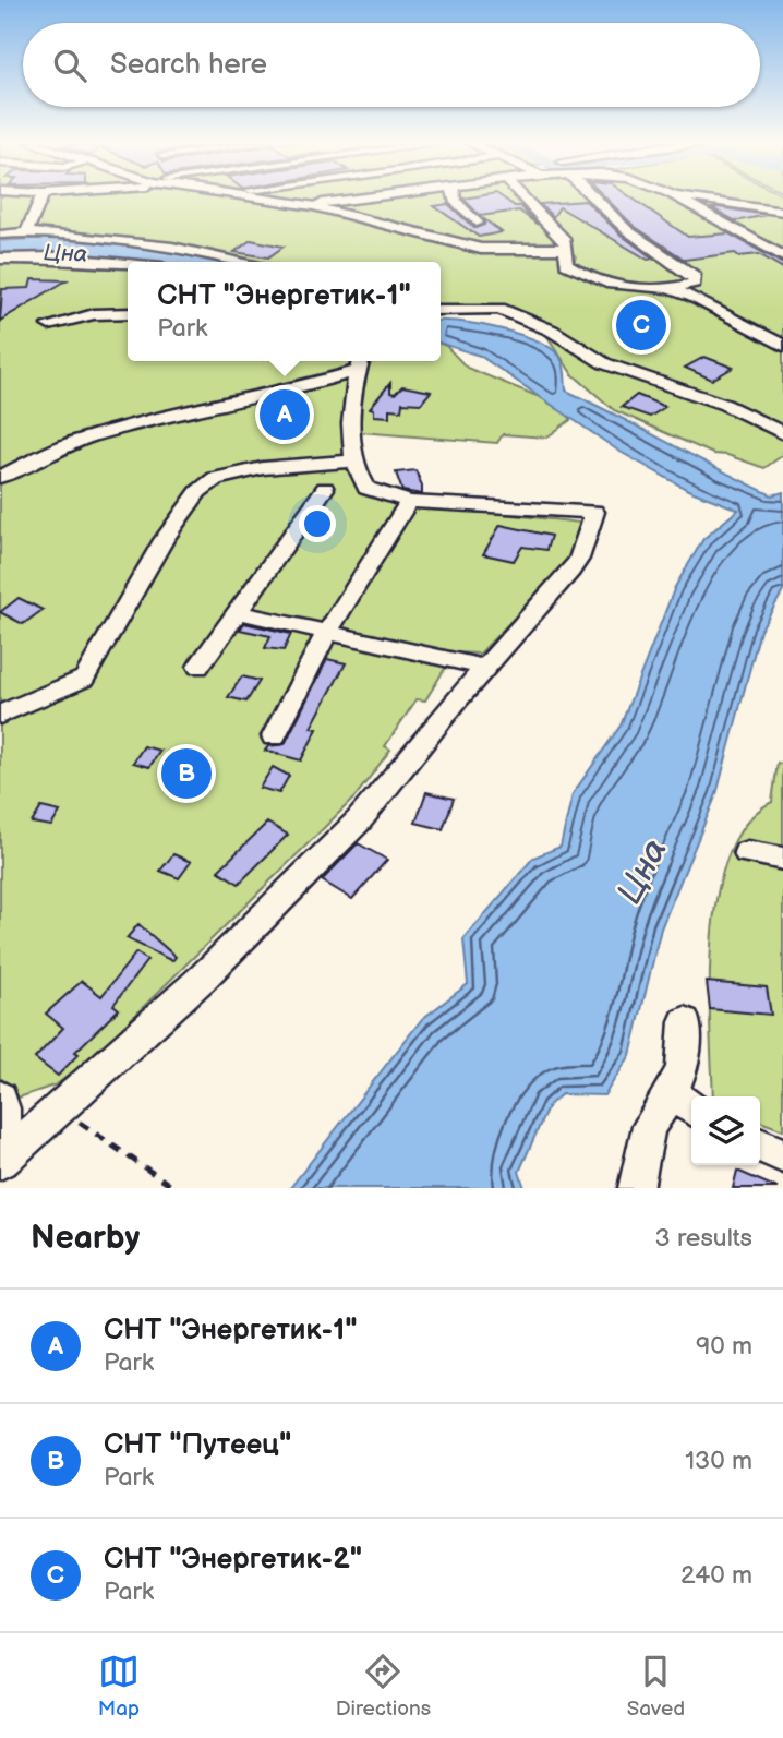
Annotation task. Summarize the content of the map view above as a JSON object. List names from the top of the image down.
{
  "water": ["Цна"],
  "page": {
    "search": "Search here",
    "popup": ["СНТ \"Энергетик-1\"", "Park"],
    "pins": ["C", "A", "B"],
    "heading": ["Nearby", "3 results"],
    "list": [
      {
        "mark": "A",
        "name": "СНТ \"Энергетик-1\"",
        "note": "Park",
        "value": "90 m"
      },
      {
        "mark": "B",
        "name": "СНТ \"Путеец\"",
        "note": "Park",
        "value": "130 m"
      },
      {
        "mark": "C",
        "name": "СНТ \"Энергетик-2\"",
        "note": "Park",
        "value": "240 m"
      }
    ],
    "nav": ["Map", "Directions", "Saved"]
  }
}
